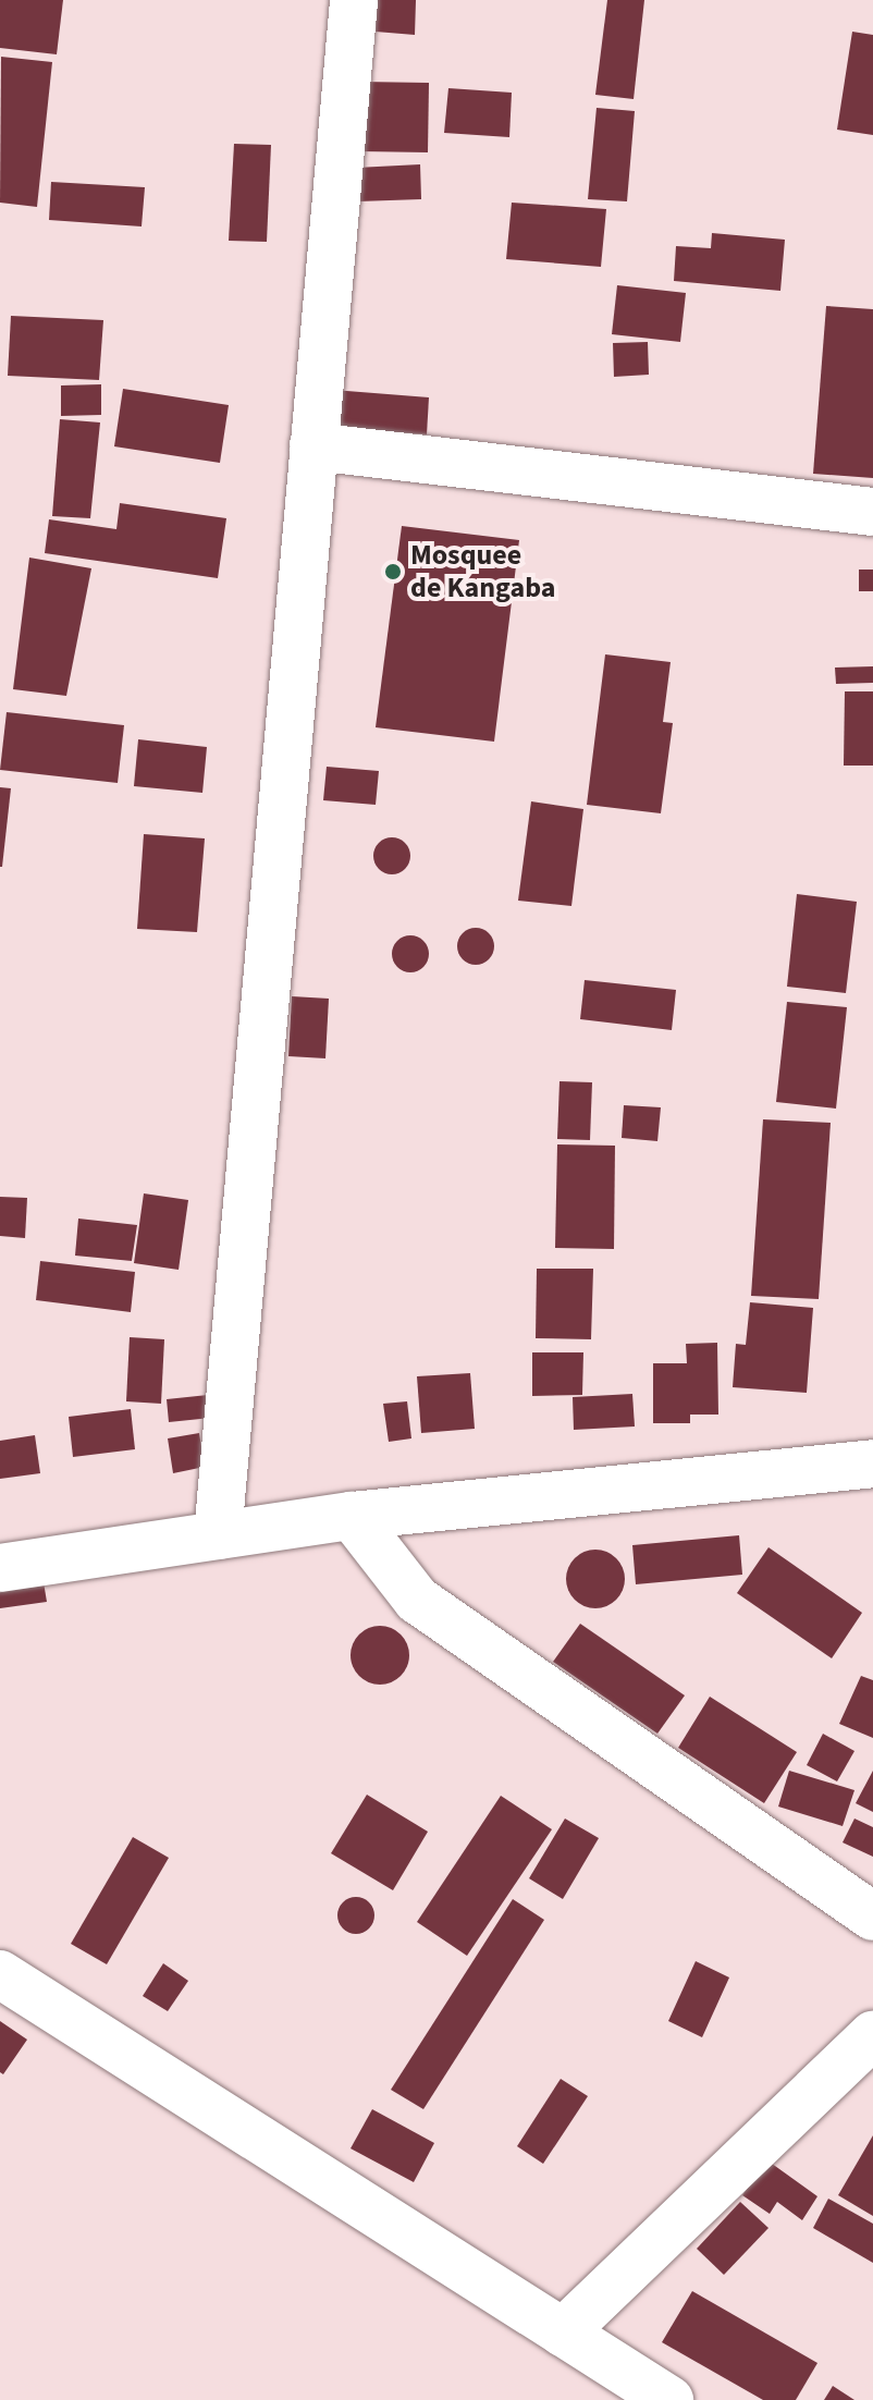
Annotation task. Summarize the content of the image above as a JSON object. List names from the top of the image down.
{
  "places": ["Mosquee de Kangaba"]
}
